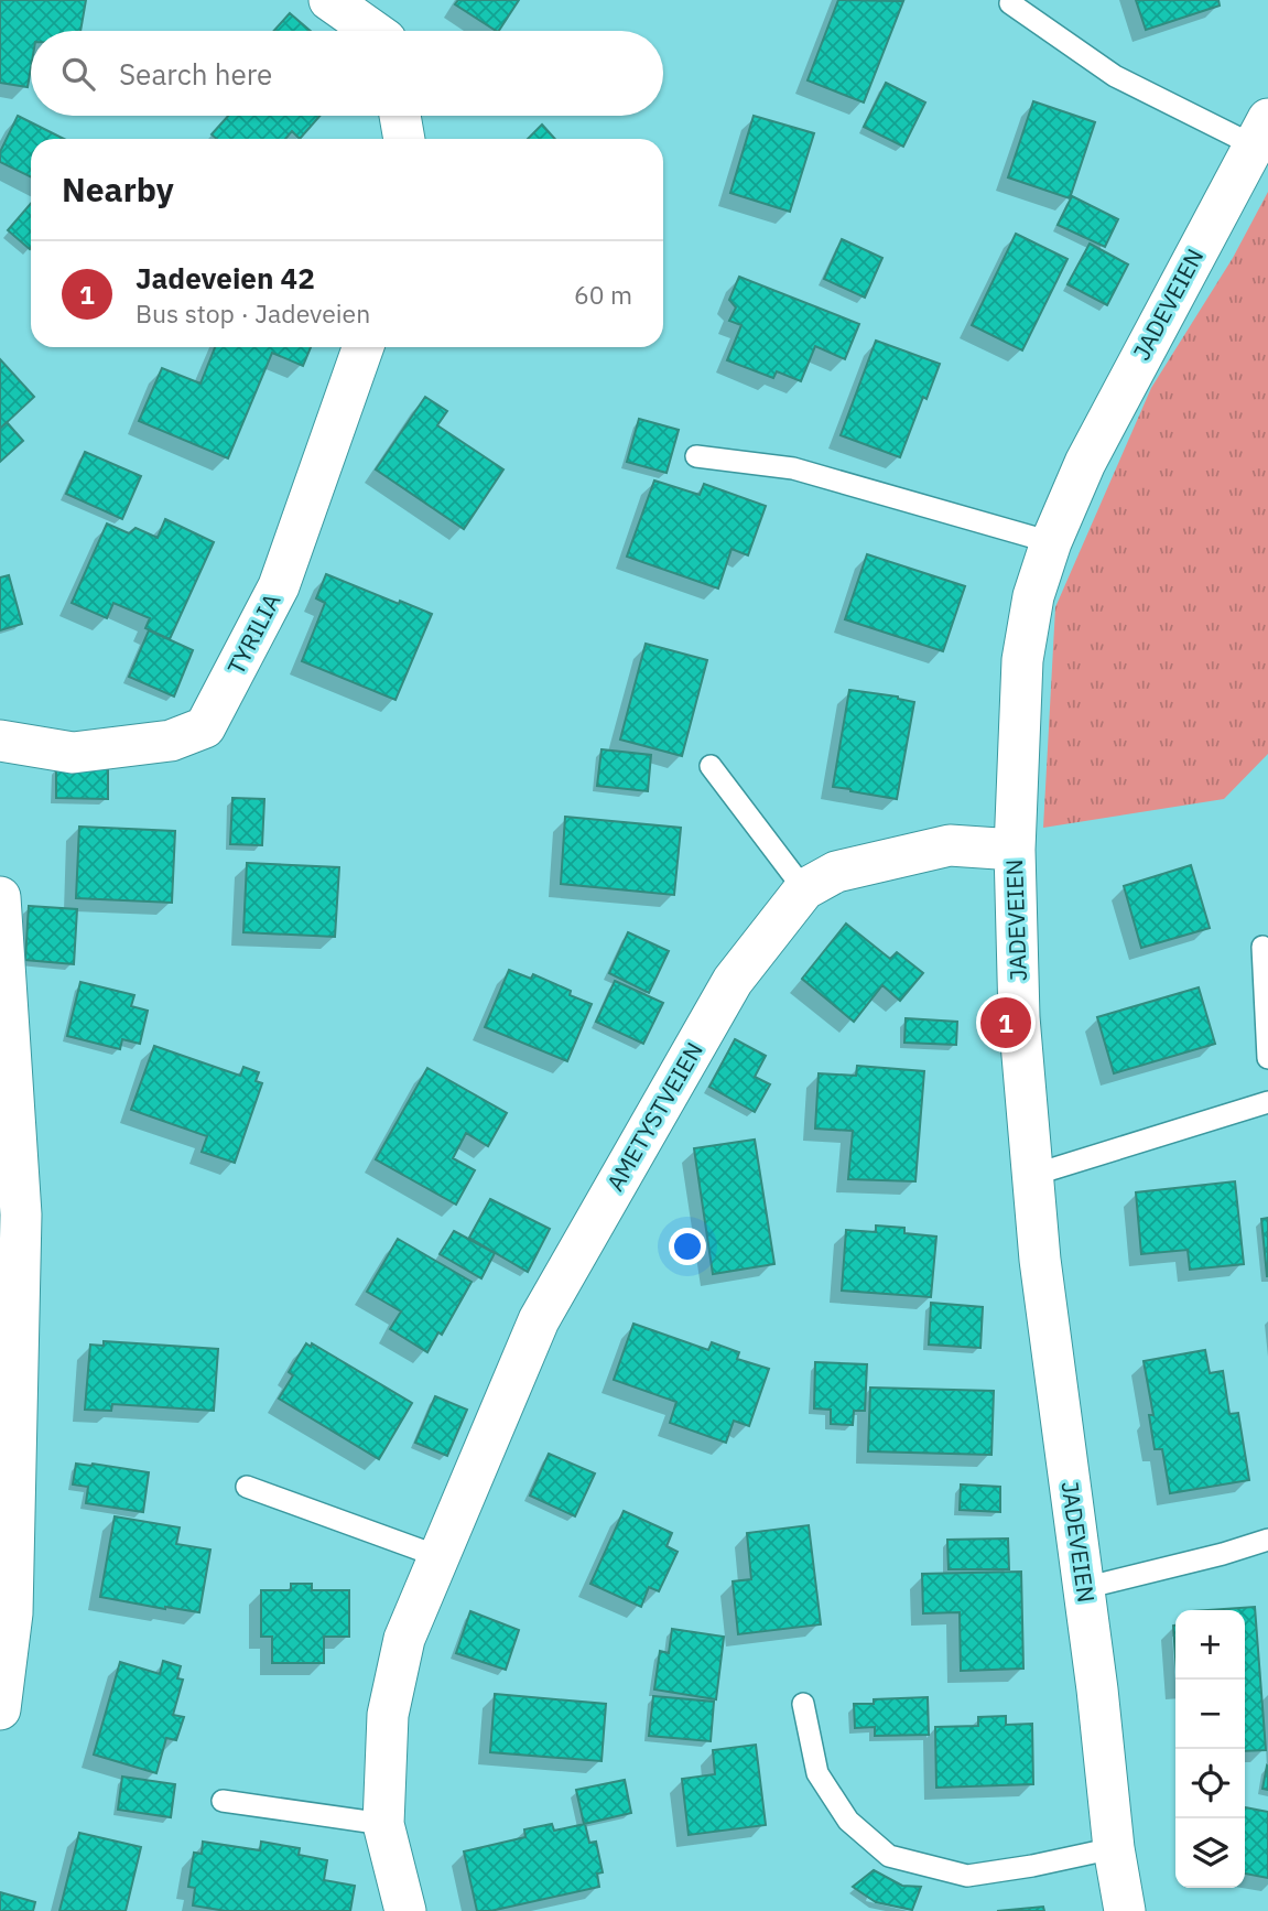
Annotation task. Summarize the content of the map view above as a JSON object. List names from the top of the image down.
{
  "streets": {
    "street": ["JADEVEIEN", "TYRILIA", "AMETYSTVEIEN"]
  },
  "crossings": [
    ["JADEVEIEN", "AMETYSTVEIEN"]
  ],
  "page": {
    "search": "Search here",
    "heading": "Nearby",
    "list": [
      {
        "mark": "1",
        "name": "Jadeveien 42",
        "note": "Bus stop · Jadeveien",
        "value": "60 m"
      }
    ],
    "pins": "1",
    "map_buttons": ["+", "−"]
  }
}
